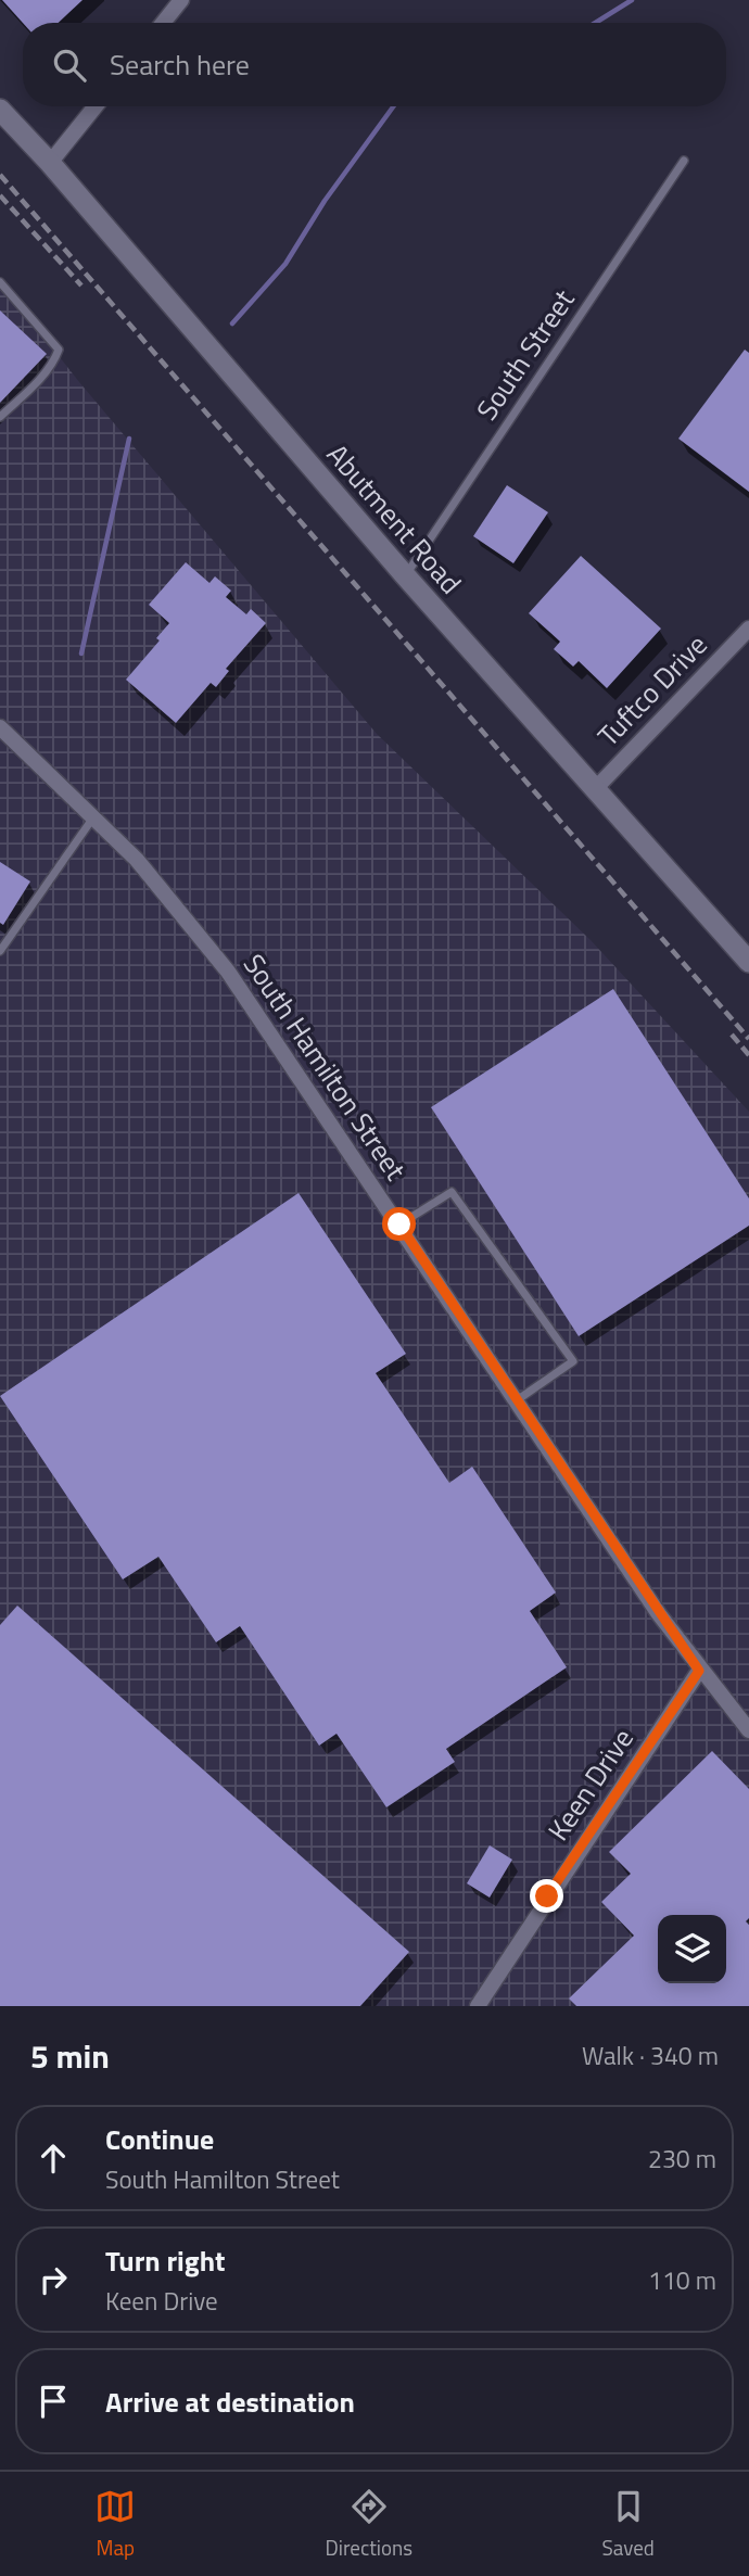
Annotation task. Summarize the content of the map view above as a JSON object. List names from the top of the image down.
{
  "streets": {
    "main road": ["Abutment Road"],
    "street": ["Tuftco Drive", "South Hamilton Street", "Keen Drive"],
    "lane": ["South Street"]
  },
  "crossings": [
    ["South Street", "Abutment Road"],
    ["Abutment Road", "Tuftco Drive"],
    ["South Hamilton Street", "Keen Drive"]
  ],
  "page": {
    "search": "Search here",
    "heading": ["5 min", "Walk · 340 m"],
    "list": [
      ["Continue", "South Hamilton Street", "230 m"],
      ["Turn right", "Keen Drive", "110 m"],
      "Arrive at destination"
    ],
    "nav": ["Map", "Directions", "Saved"]
  }
}
